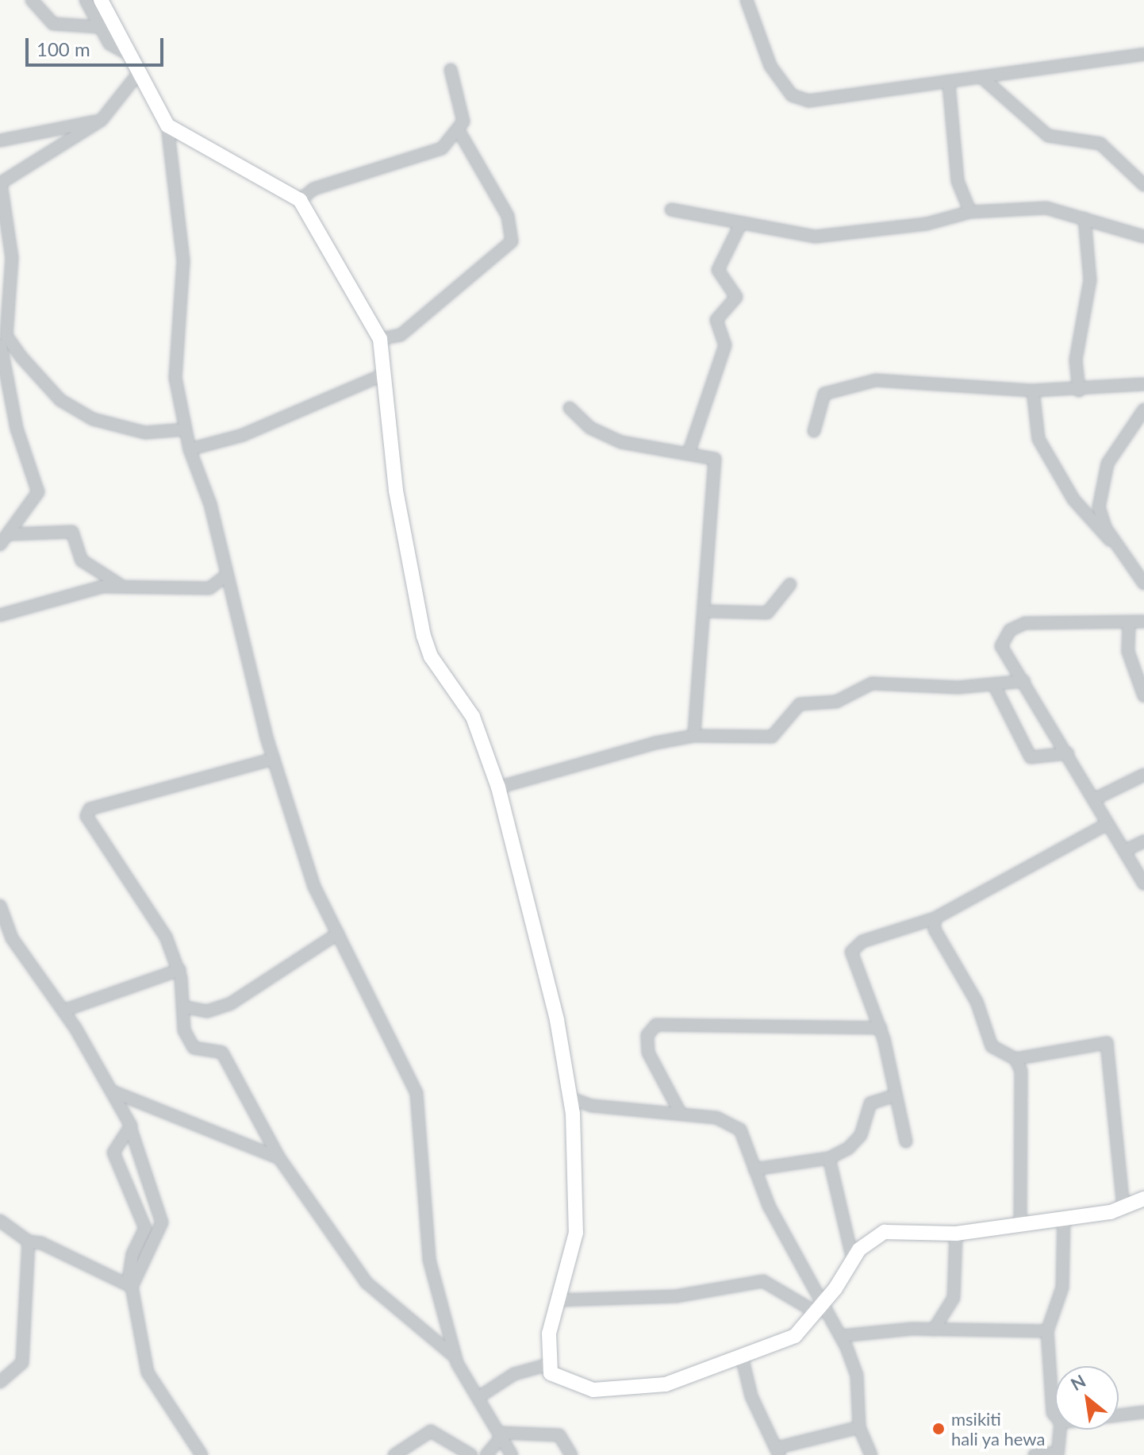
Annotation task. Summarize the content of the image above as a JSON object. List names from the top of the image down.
{
  "places": ["msikiti hali ya hewa"],
  "scale_bar": "100 m",
  "north": "top left"
}
